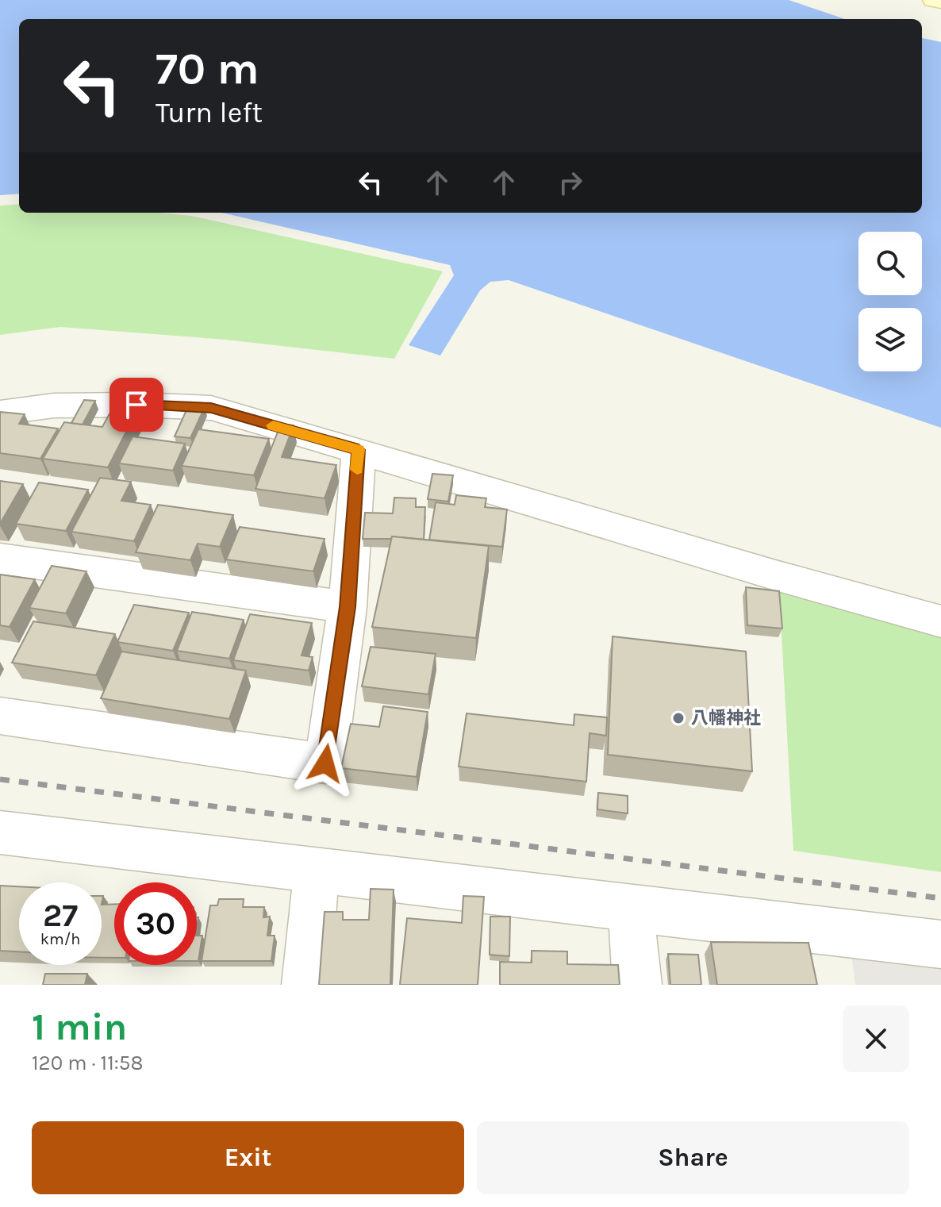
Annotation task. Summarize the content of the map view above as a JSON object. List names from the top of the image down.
{
  "places": ["八幡神社"],
  "page": {
    "turn": ["70 m", "Turn left"],
    "speed": "27 km/h",
    "limit": "30",
    "heading": ["1 min", "120 m · 11:58"],
    "buttons": ["Exit", "Share"]
  }
}
